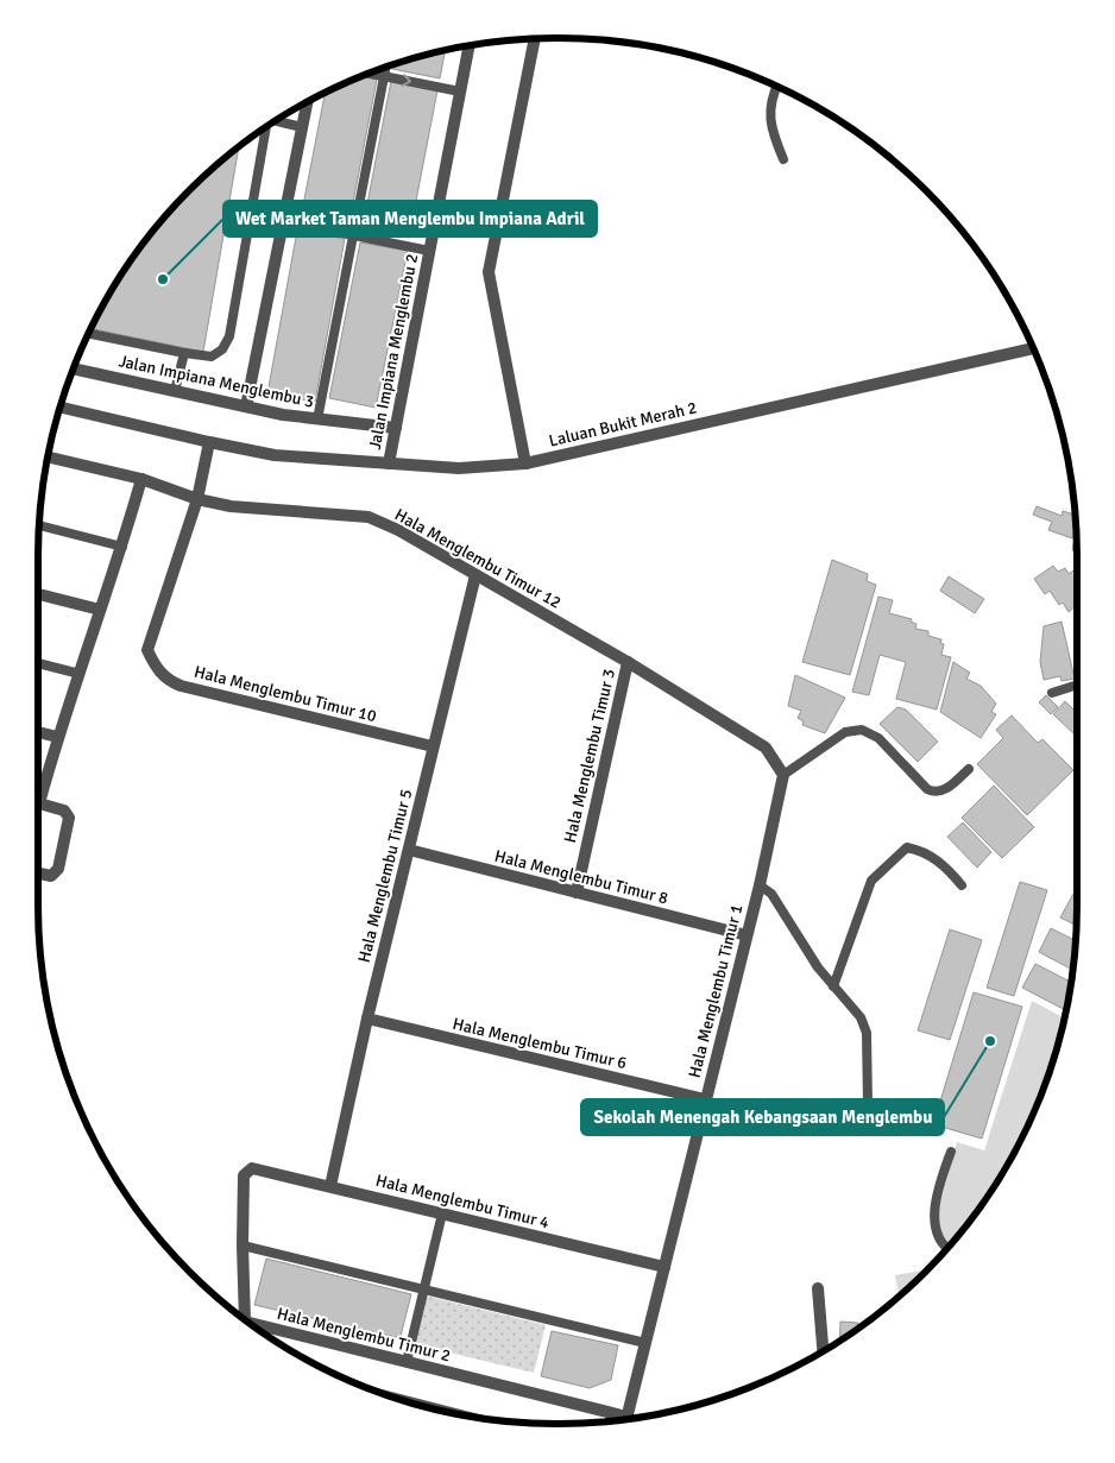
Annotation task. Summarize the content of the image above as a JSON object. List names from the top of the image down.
{
  "streets": {
    "street": [
      "Jalan Impiana Menglembu 2",
      "Jalan Impiana Menglembu 3",
      "Laluan Bukit Merah 2",
      "Hala Menglembu Timur 12",
      "Hala Menglembu Timur 10",
      "Hala Menglembu Timur 3",
      "Hala Menglembu Timur 5",
      "Hala Menglembu Timur 8",
      "Hala Menglembu Timur 1",
      "Hala Menglembu Timur 6",
      "Hala Menglembu Timur 4",
      "Hala Menglembu Timur 2"
    ]
  },
  "crossings": [
    ["Jalan Impiana Menglembu 2", "Jalan Impiana Menglembu 3"],
    ["Jalan Impiana Menglembu 2", "Laluan Bukit Merah 2"],
    ["Hala Menglembu Timur 12", "Hala Menglembu Timur 10"],
    ["Hala Menglembu Timur 12", "Hala Menglembu Timur 3"],
    ["Hala Menglembu Timur 12", "Hala Menglembu Timur 5"],
    ["Hala Menglembu Timur 12", "Hala Menglembu Timur 1"],
    ["Hala Menglembu Timur 10", "Hala Menglembu Timur 5"],
    ["Hala Menglembu Timur 3", "Hala Menglembu Timur 8"],
    ["Hala Menglembu Timur 5", "Hala Menglembu Timur 8"],
    ["Hala Menglembu Timur 5", "Hala Menglembu Timur 6"],
    ["Hala Menglembu Timur 5", "Hala Menglembu Timur 4"],
    ["Hala Menglembu Timur 8", "Hala Menglembu Timur 1"],
    ["Hala Menglembu Timur 1", "Hala Menglembu Timur 6"],
    ["Hala Menglembu Timur 1", "Hala Menglembu Timur 4"],
    ["Hala Menglembu Timur 1", "Hala Menglembu Timur 2"],
    ["Hala Menglembu Timur 4", "Hala Menglembu Timur 2"]
  ],
  "places": ["Wet Market Taman Menglembu Impiana Adril", "Sekolah Menengah Kebangsaan Menglembu"]
}
